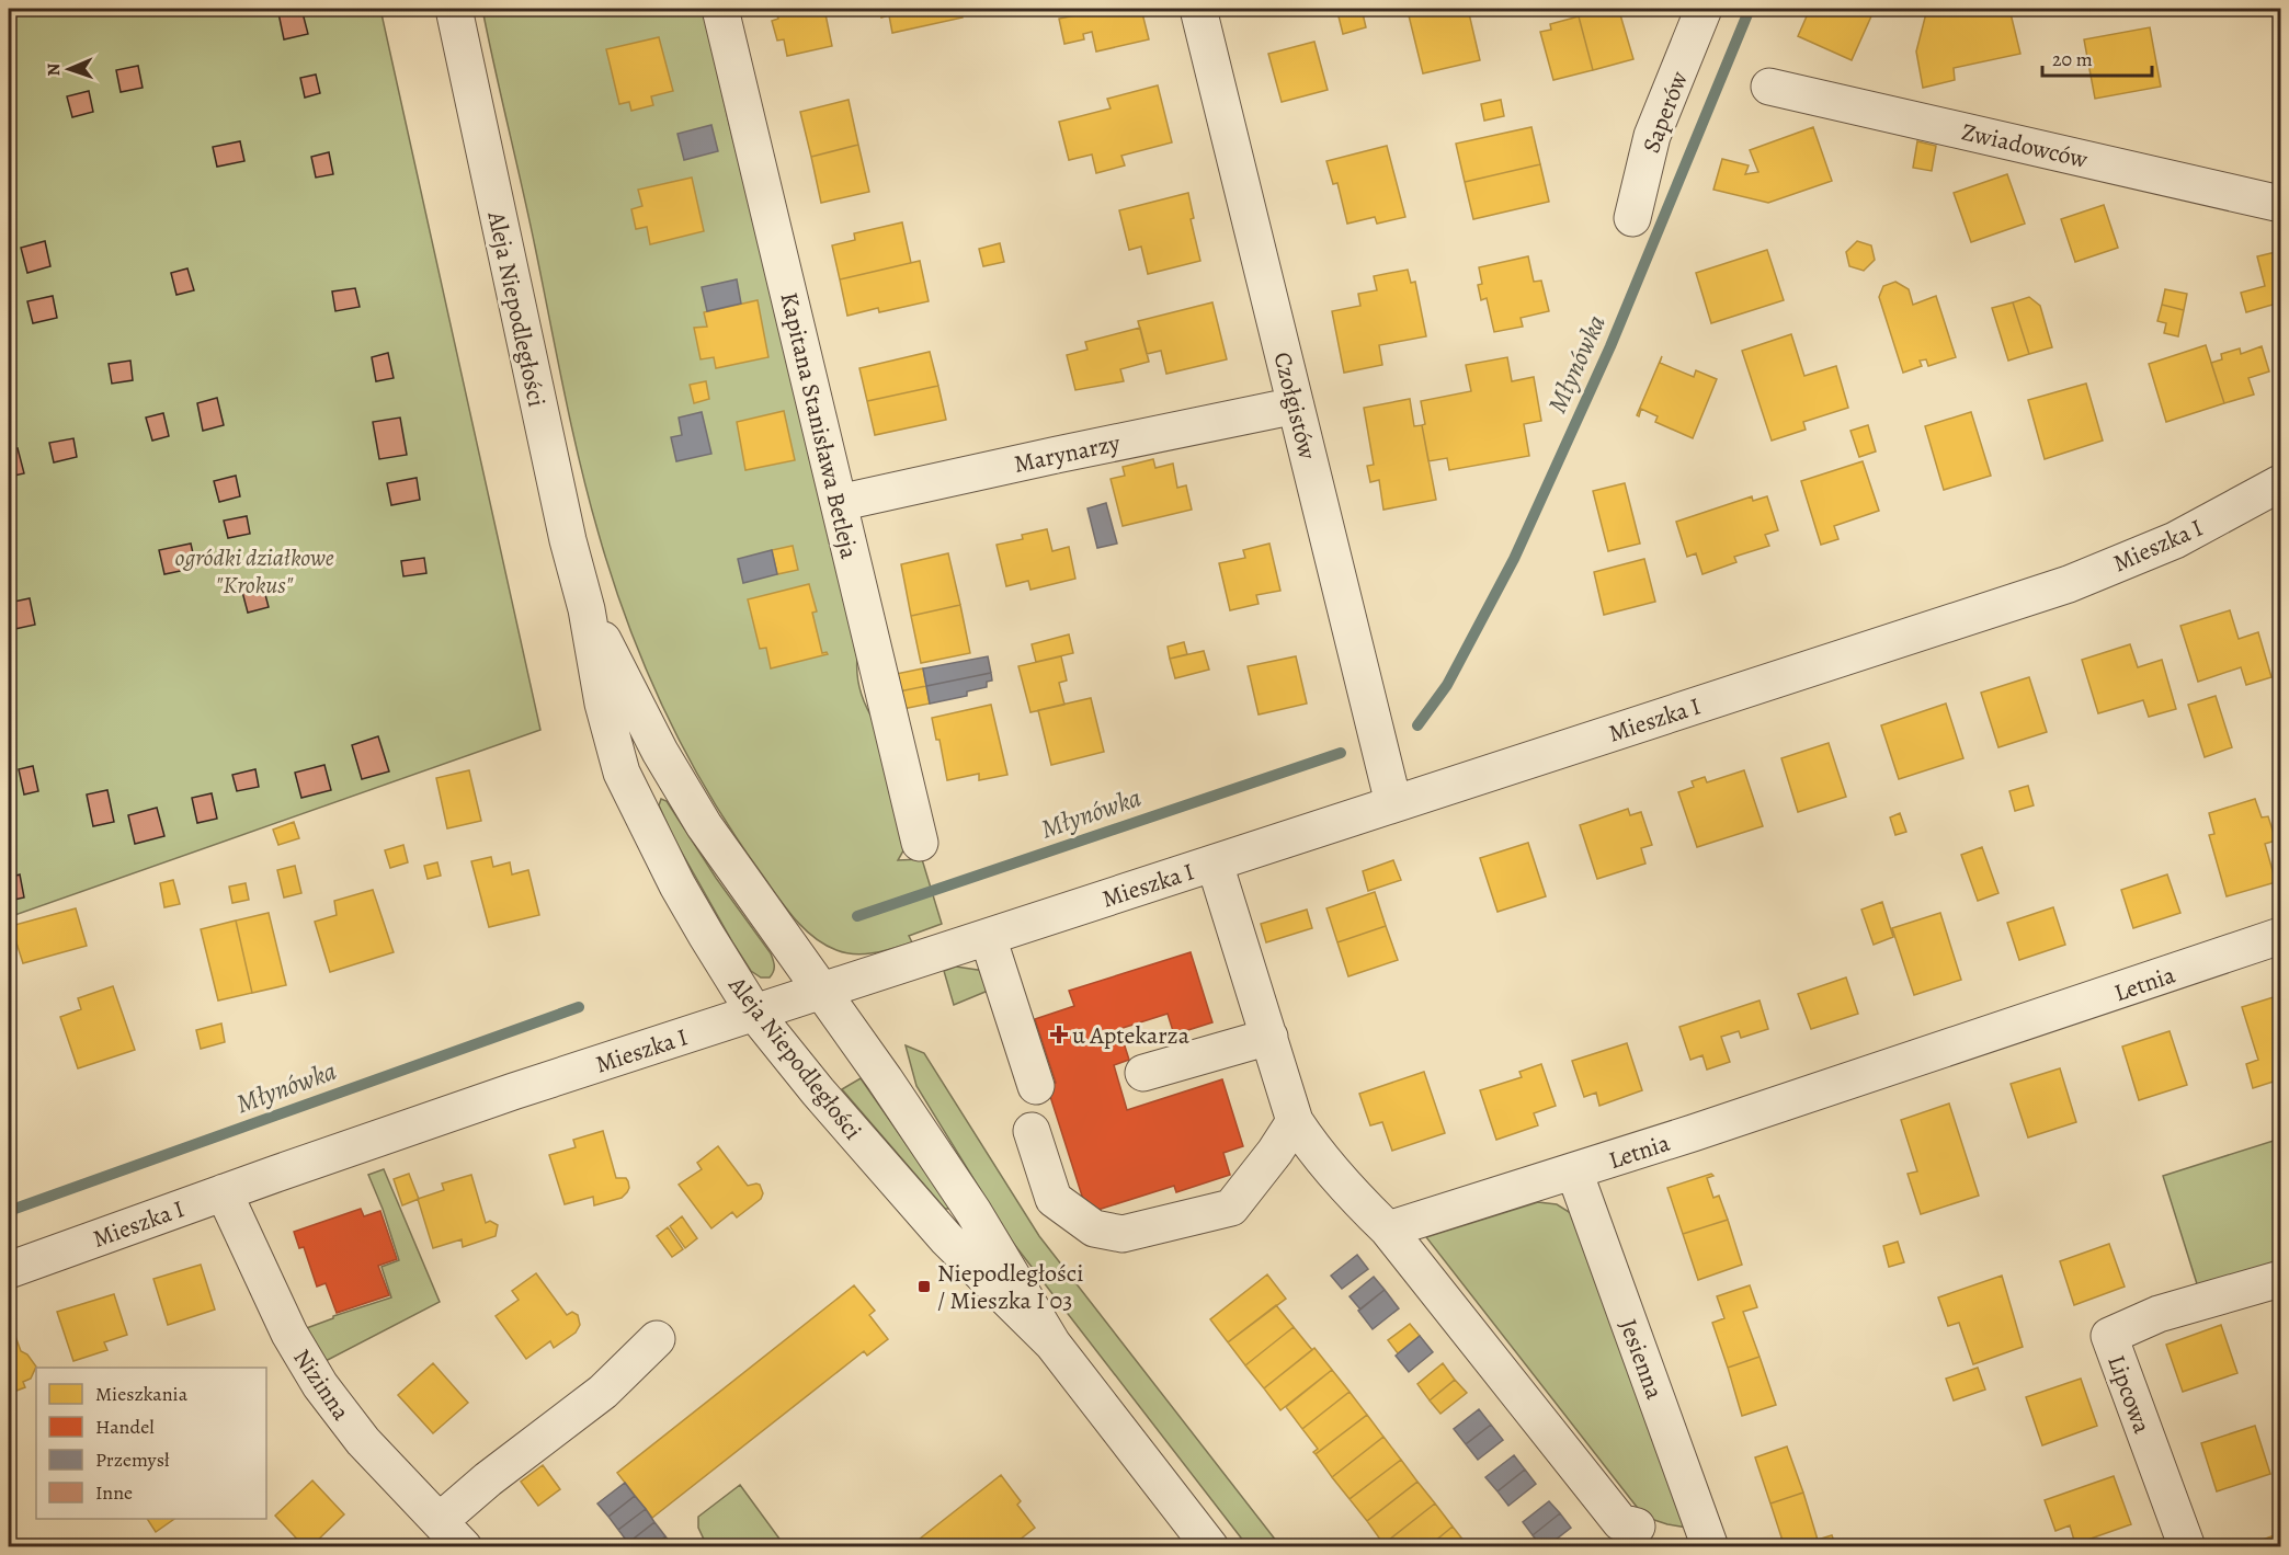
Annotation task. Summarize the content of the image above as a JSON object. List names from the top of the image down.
{
  "streets": {
    "street": [
      "Saperów",
      "Zwiadowców",
      "Aleja Niepodległości",
      "Czołgistów",
      "Kapitana Stanisława Betleja",
      "Marynarzy",
      "Mieszka I",
      "Letnia",
      "Jesienna",
      "Nizinna",
      "Lipcowa"
    ]
  },
  "crossings": [
    ["Aleja Niepodległości", "Mieszka I"],
    ["Czołgistów", "Marynarzy"],
    ["Czołgistów", "Mieszka I"],
    ["Kapitana Stanisława Betleja", "Marynarzy"],
    ["Mieszka I", "Nizinna"],
    ["Letnia", "Jesienna"]
  ],
  "water": ["Młynówka"],
  "parks": ["ogródki działkowe \"Krokus\""],
  "places": {
    "health": ["u Aptekarza"],
    "transit": ["Niepodległości / Mieszka I 03"]
  },
  "legend": [
    "Mieszkania",
    "Handel",
    "Przemysł",
    "Inne"
  ],
  "scale_bar": "20 m",
  "north": "left"
}
